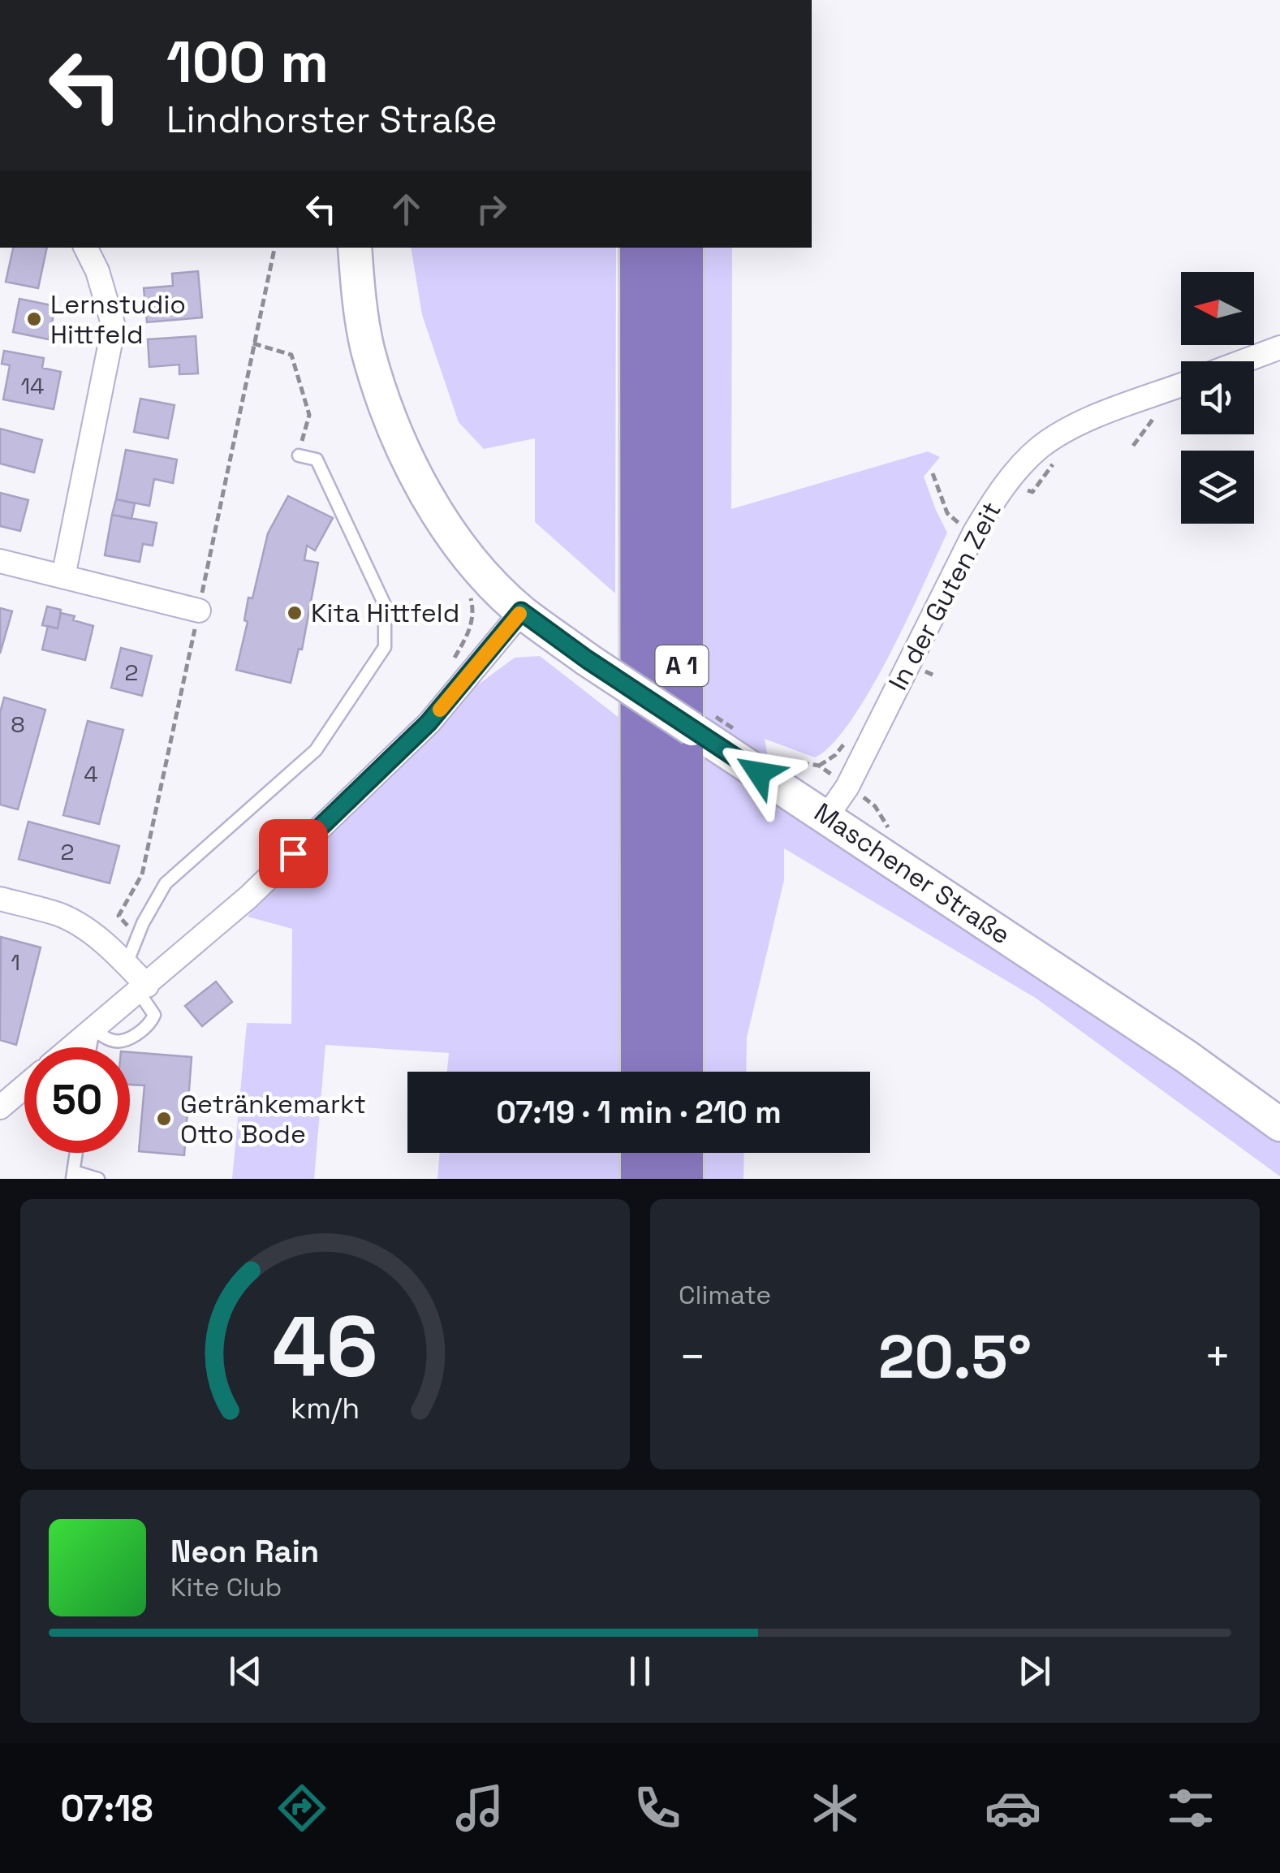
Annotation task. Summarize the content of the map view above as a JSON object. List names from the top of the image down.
{
  "streets": {
    "highway": ["A 1"],
    "main road": ["Maschener Straße"],
    "street": ["In der Guten Zeit"]
  },
  "crossings": [
    ["In der Guten Zeit", "Maschener Straße"]
  ],
  "places": ["Lernstudio Hittfeld", "Kita Hittfeld", "Getränkemarkt Otto Bode"],
  "house_numbers": [
    "14",
    "2",
    "8",
    "4",
    "2",
    "1"
  ],
  "north": "left",
  "page": {
    "turn": ["100 m", "Lindhorster Straße"],
    "limit": "50",
    "trip": "07:19 · 1 min · 210 m",
    "tile": "Climate",
    "heat": ["−", "20.5°", "+"],
    "song": ["Neon Rain", "Kite Club"],
    "tabs": "07:18",
    "gauge": ["46", "km/h"]
  }
}
